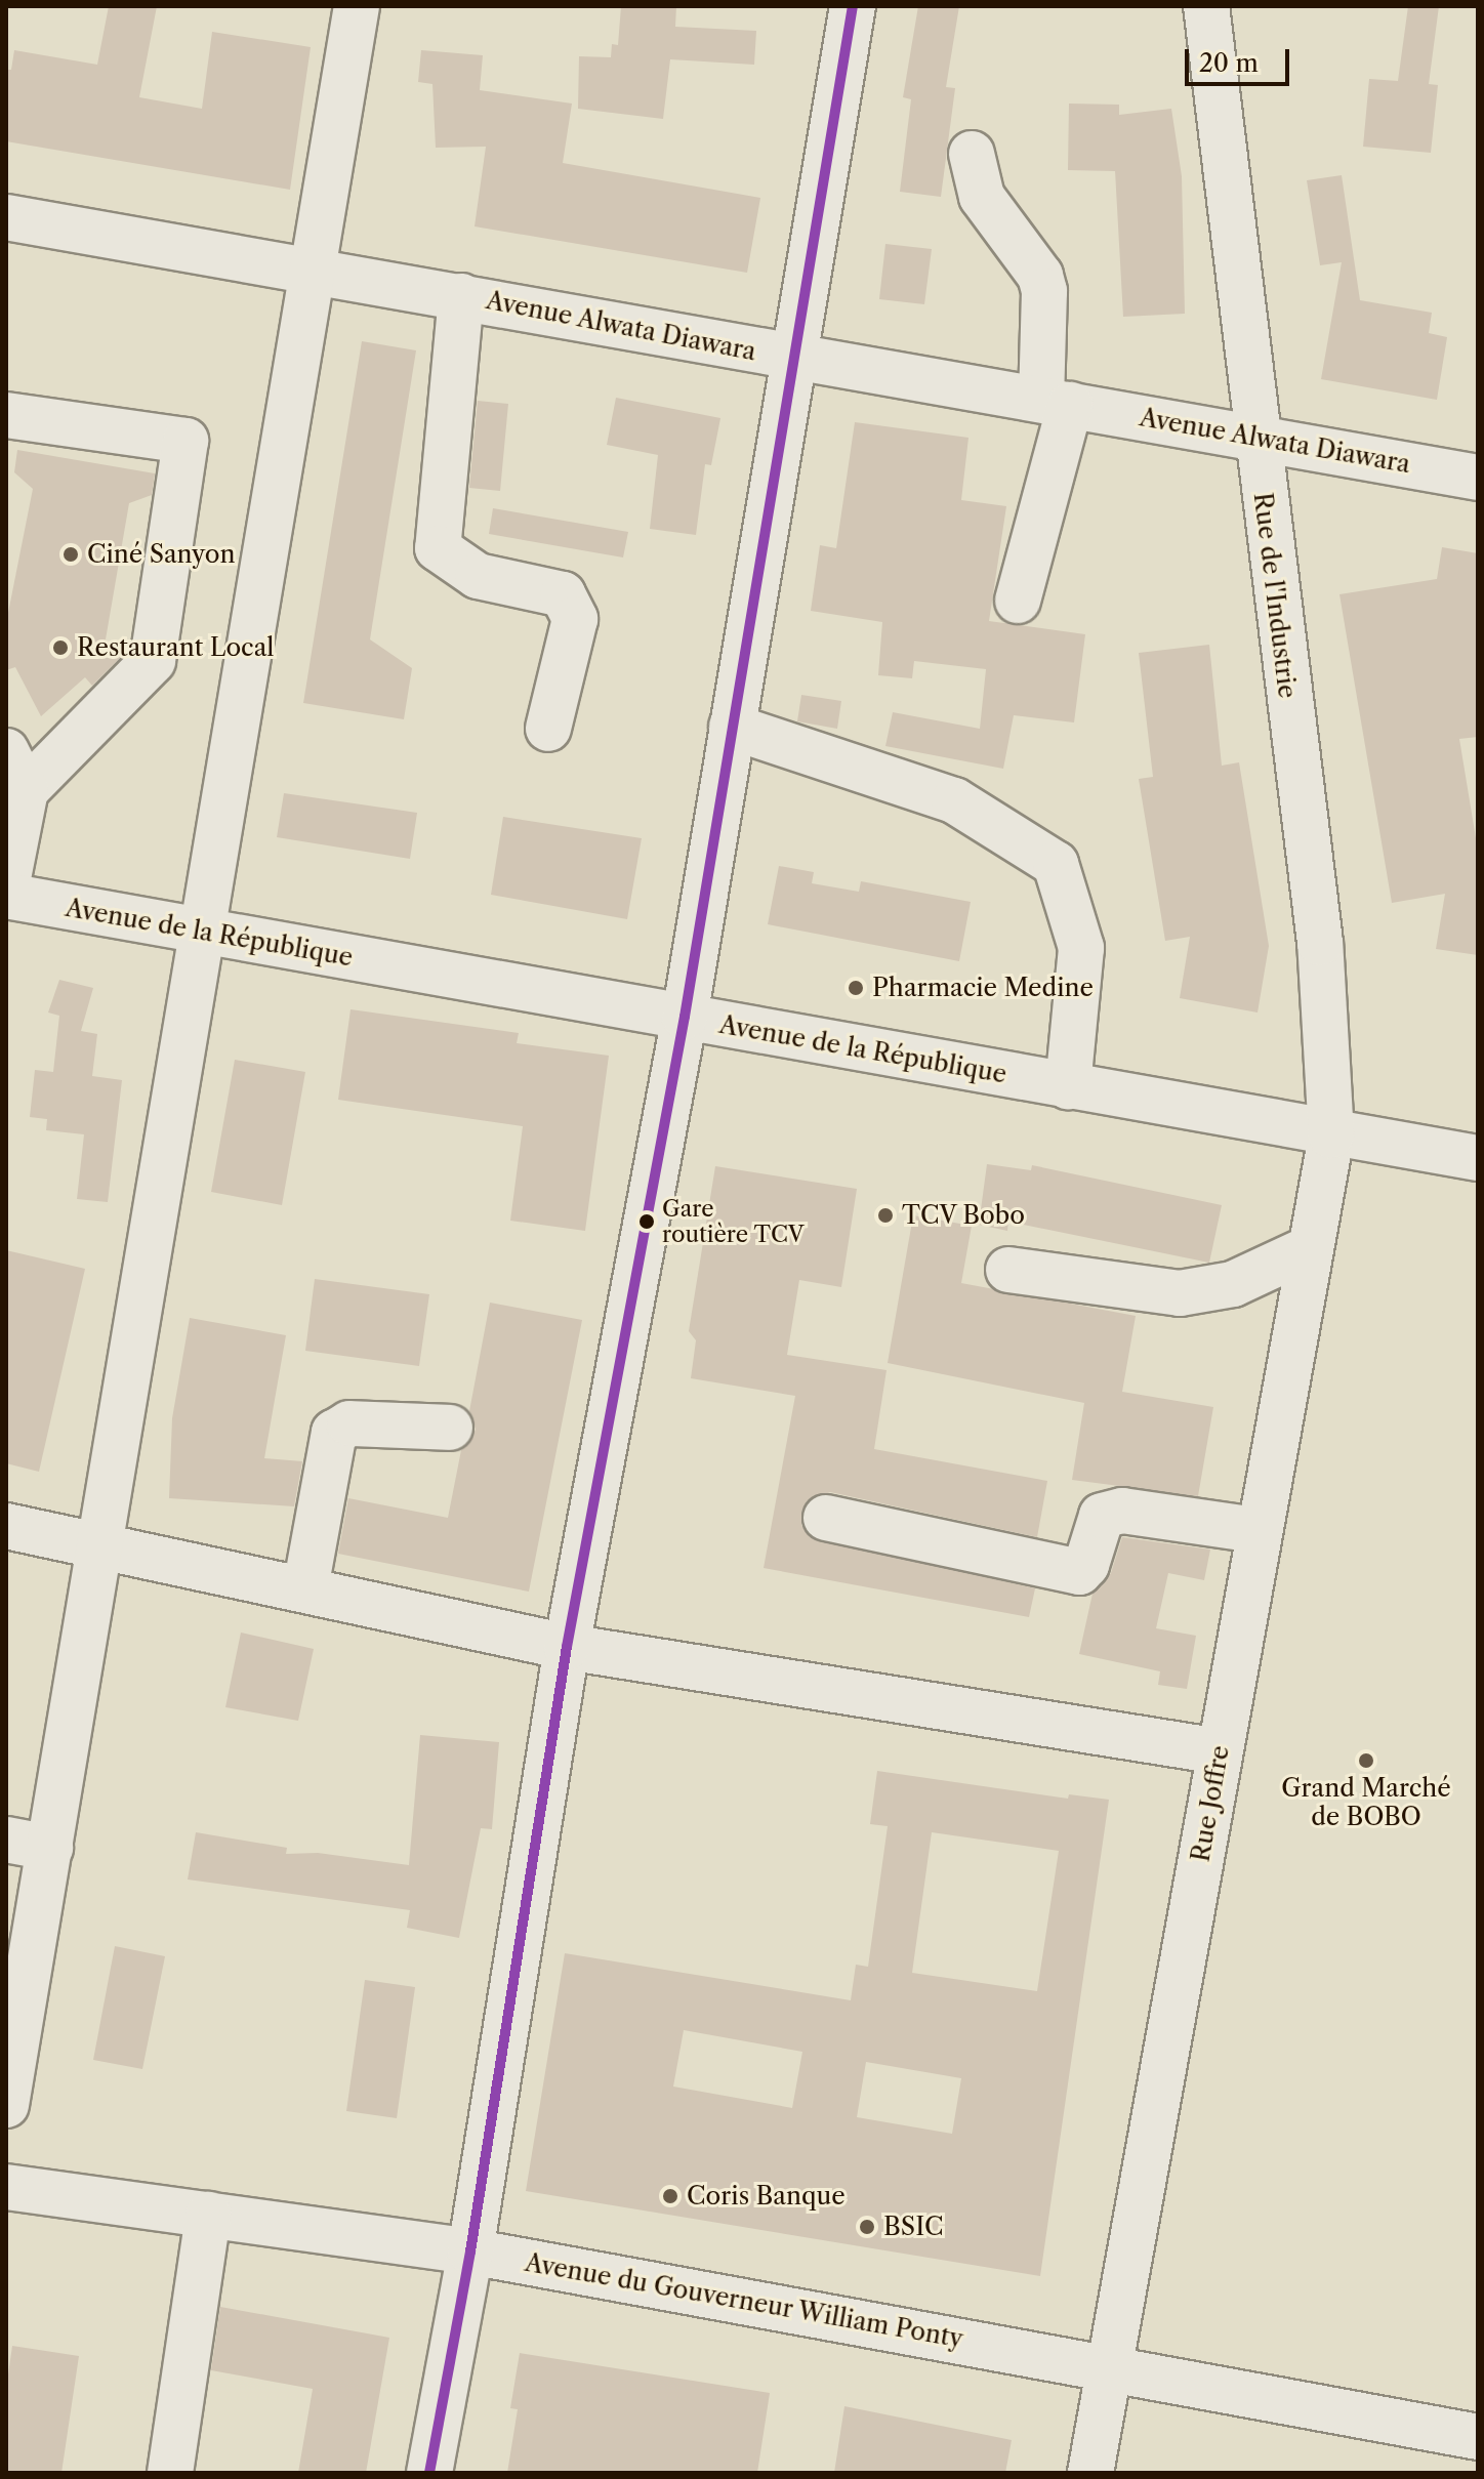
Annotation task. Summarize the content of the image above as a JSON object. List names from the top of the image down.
{
  "streets": {
    "street": [
      "Avenue Alwata Diawara",
      "Rue de l'Industrie",
      "Avenue de la République",
      "Rue Joffre",
      "Avenue du Gouverneur William Ponty"
    ]
  },
  "crossings": [
    ["Avenue Alwata Diawara", "Rue de l'Industrie"],
    ["Rue de l'Industrie", "Avenue de la République"],
    ["Rue de l'Industrie", "Rue Joffre"],
    ["Avenue de la République", "Rue Joffre"],
    ["Rue Joffre", "Avenue du Gouverneur William Ponty"]
  ],
  "places": [
    "Ciné Sanyon",
    "Restaurant Local",
    "Pharmacie Medine",
    "TCV Bobo",
    "Gare routière TCV",
    "Grand Marché de BOBO",
    "Coris Banque",
    "BSIC"
  ],
  "scale_bar": "20 m"
}
